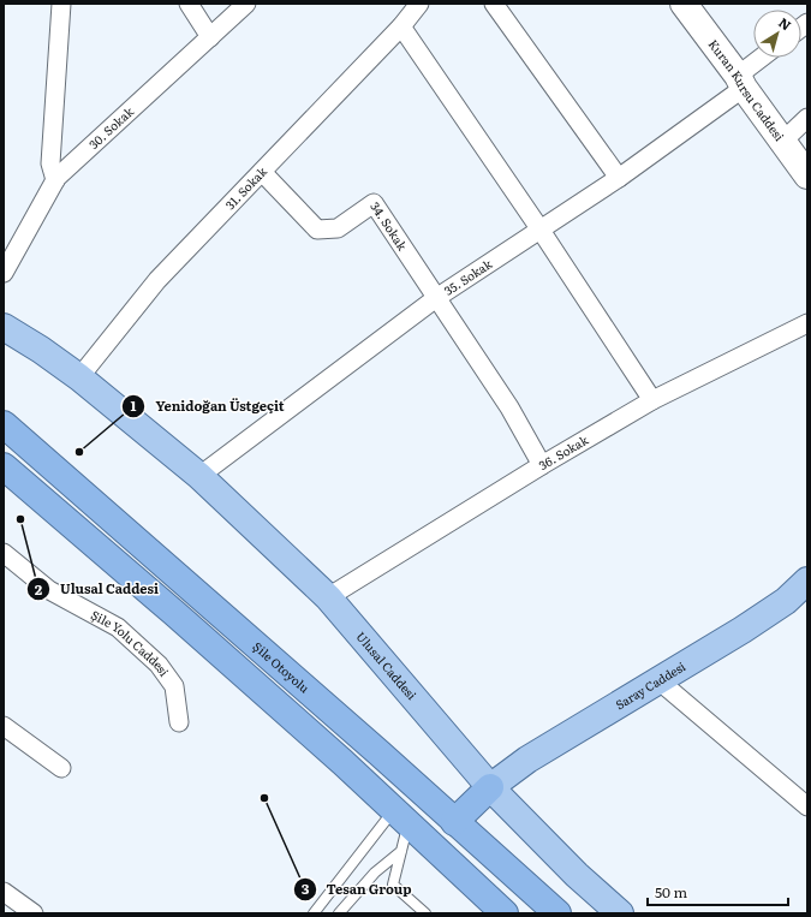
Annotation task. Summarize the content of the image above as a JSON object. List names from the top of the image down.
{
  "streets": {
    "highway": ["Şile Otoyolu"],
    "main road": ["Kuran Kursu Caddesi", "Ulusal Caddesi", "Saray Caddesi"],
    "street": [
      "30. Sokak",
      "31. Sokak",
      "34. Sokak",
      "35. Sokak",
      "36. Sokak",
      "Şile Yolu Caddesi"
    ]
  },
  "crossings": [
    ["Kuran Kursu Caddesi", "35. Sokak"],
    ["31. Sokak", "34. Sokak"],
    ["31. Sokak", "Ulusal Caddesi"],
    ["34. Sokak", "35. Sokak"],
    ["35. Sokak", "Ulusal Caddesi"],
    ["36. Sokak", "Ulusal Caddesi"],
    ["Ulusal Caddesi", "Saray Caddesi"]
  ],
  "places": ["Yenidoğan Üstgeçit", "Ulusal Caddesi", "Tesan Group"],
  "scale_bar": "50 m",
  "north": "top right"
}
